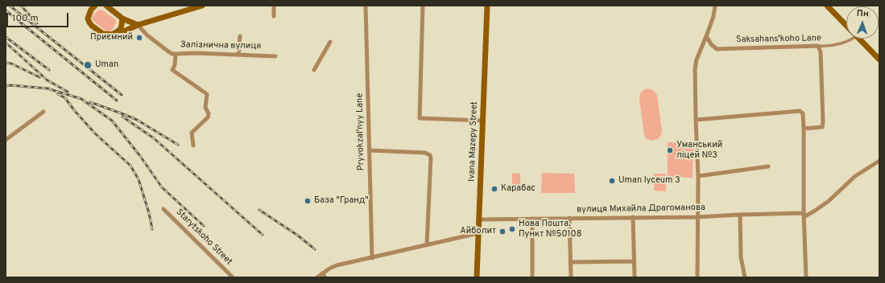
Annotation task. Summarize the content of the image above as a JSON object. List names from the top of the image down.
{
  "streets": {
    "main road": ["Залізнична вулиця", "Ivana Mazepy Street"],
    "street": [
      "Saksahansʹkoho Lane",
      "Pryvokzalʹnyy Lane",
      "вулиця Михайла Драгоманова",
      "Starytskoho Street"
    ]
  },
  "crossings": [
    ["Ivana Mazepy Street", "вулиця Михайла Драгоманова"]
  ],
  "places": [
    "Приємний",
    "Uman",
    "Уманський ліцей №3",
    "Uman lyceum 3",
    "Карабас",
    "База \"Гранд\"",
    "Нова Пошта. Пункт №50108",
    "Айболит"
  ],
  "scale_bar": "100 m",
  "north": "top"
}
